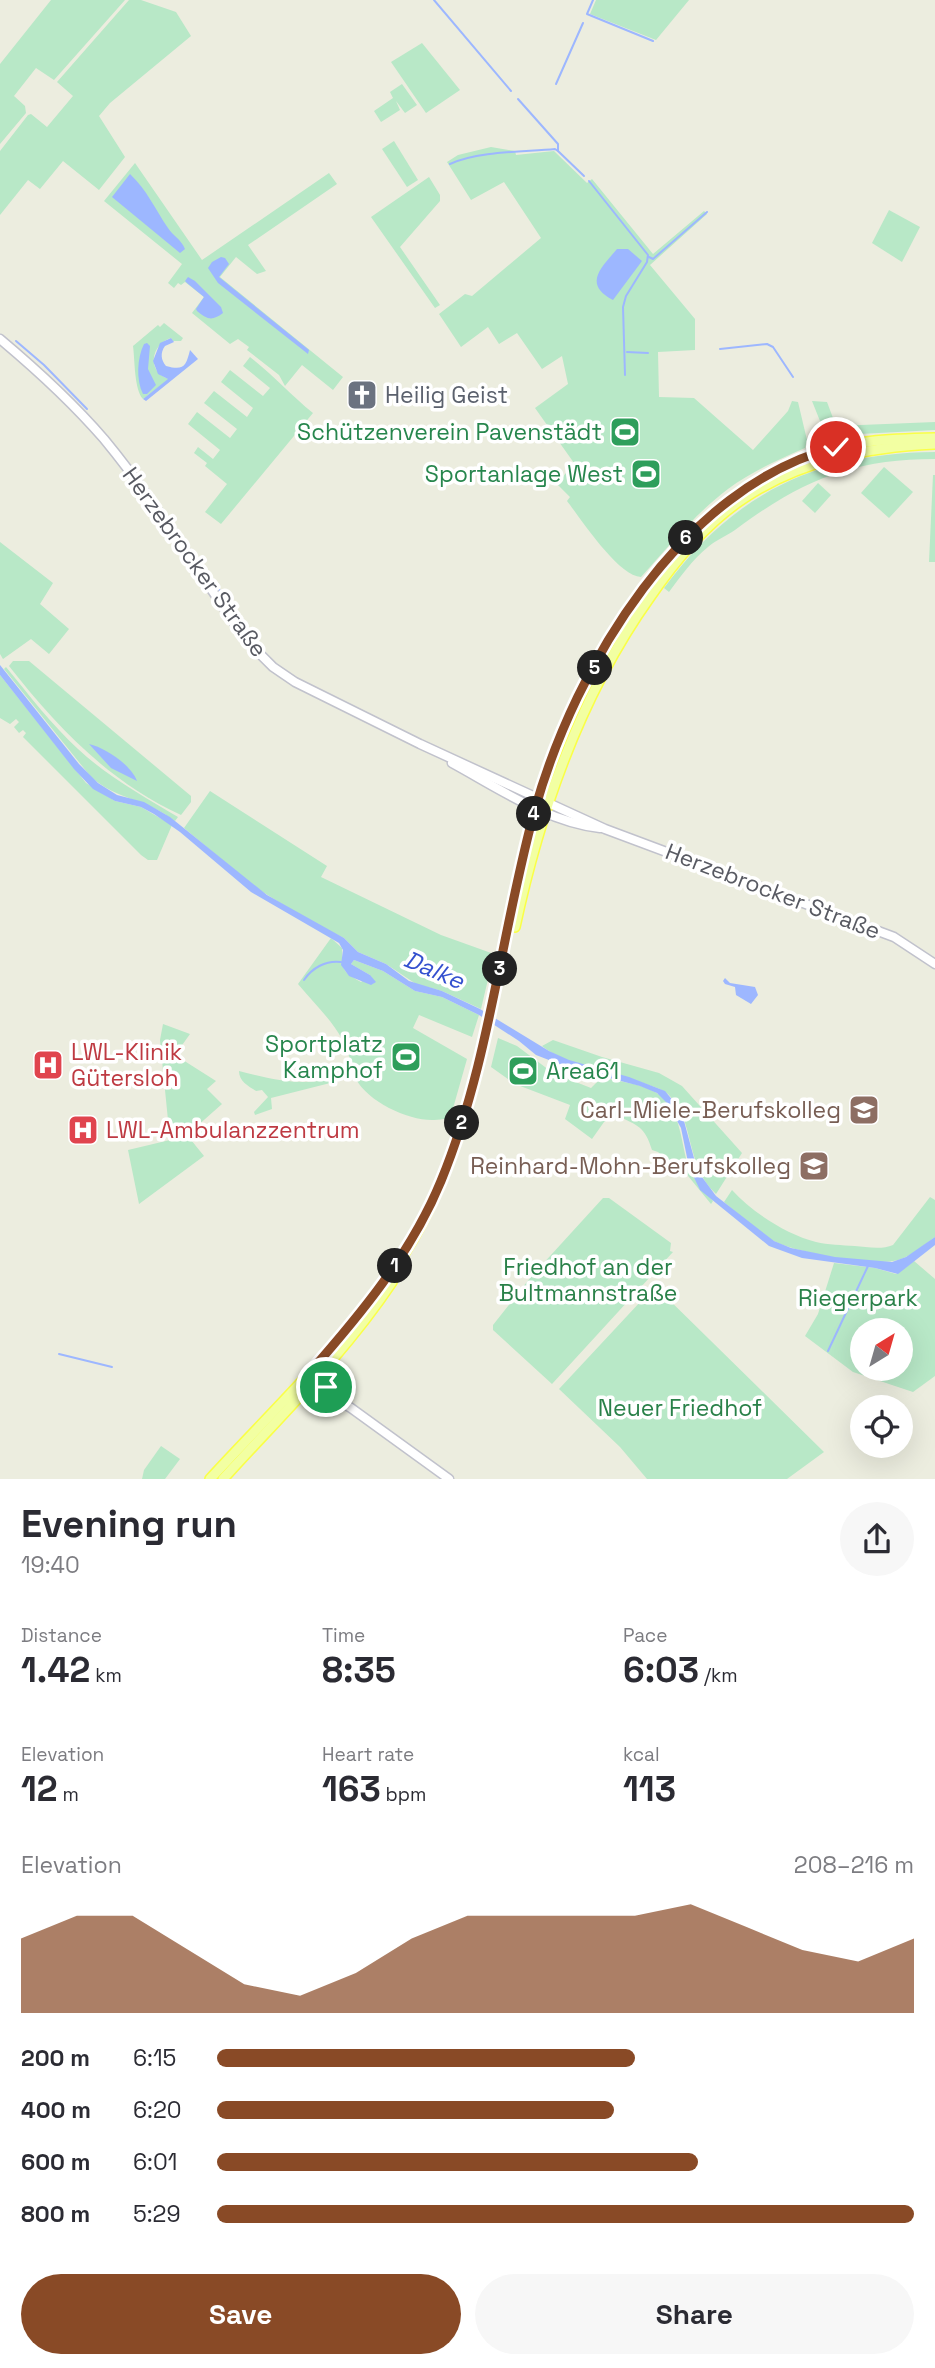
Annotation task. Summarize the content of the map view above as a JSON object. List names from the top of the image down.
{
  "streets": {
    "main road": ["Herzebrocker Straße"]
  },
  "water": ["Dalke"],
  "parks": ["Friedhof an der Bultmannstraße", "Riegerpark", "Neuer Friedhof"],
  "places": {
    "church": ["Heilig Geist"],
    "sports": [
      "Schützenverein Pavenstädt",
      "Sportanlage West",
      "Sportplatz Kamphof",
      "Area61"
    ],
    "hospital": ["LWL-Klinik Gütersloh", "LWL-Ambulanzzentrum"],
    "school or university": ["Carl-Miele-Berufskolleg", "Reinhard-Mohn-Berufskolleg"]
  },
  "north": "top right",
  "page": {
    "pins": [
      "6",
      "5",
      "4",
      "3",
      "2",
      "1"
    ],
    "heading": ["Evening run", "19:40"],
    "stats": [
      ["Distance", "1.42 km"],
      ["Time", "8:35"],
      ["Pace", "6:03 /km"],
      ["Elevation", "12 m"],
      ["Heart rate", "163 bpm"],
      ["kcal", "113"]
    ],
    "chart": ["Elevation", "208–216 m"],
    "list": [
      {
        "name": "200 m",
        "note": "6:15"
      },
      {
        "name": "400 m",
        "note": "6:20"
      },
      {
        "name": "600 m",
        "note": "6:01"
      },
      {
        "name": "800 m",
        "note": "5:29"
      }
    ],
    "buttons": ["Save", "Share"]
  }
}
